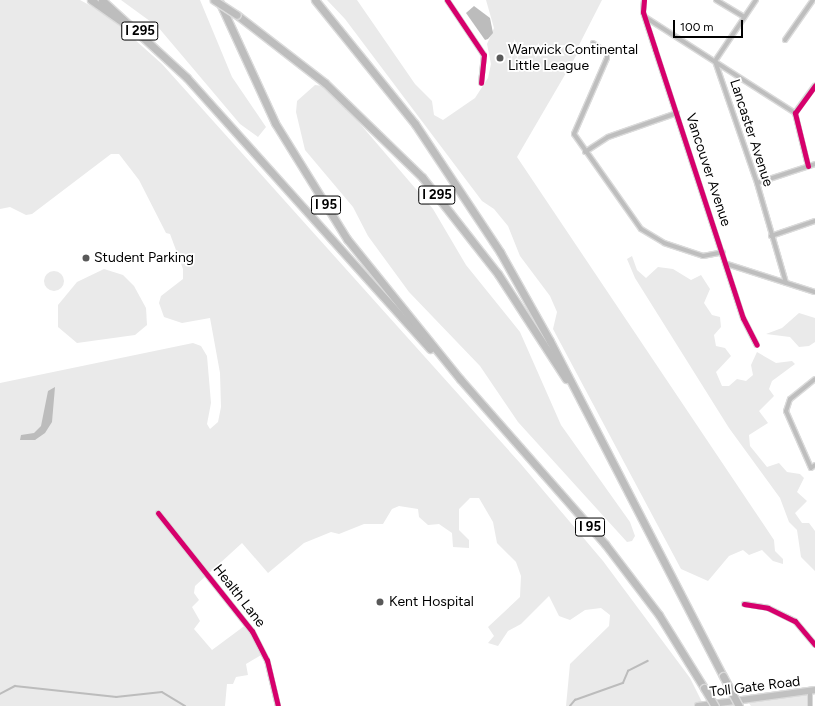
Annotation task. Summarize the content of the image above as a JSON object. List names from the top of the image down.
{
  "streets": {
    "highway": ["I 295", "I 95"],
    "main road": ["Toll Gate Road"],
    "street": ["Lancaster Avenue", "Vancouver Avenue", "Health Lane"]
  },
  "crossings": [
    ["I 295", "I 95"]
  ],
  "places": ["Warwick Continental Little League", "Student Parking", "Kent Hospital"],
  "scale_bar": "100 m"
}
